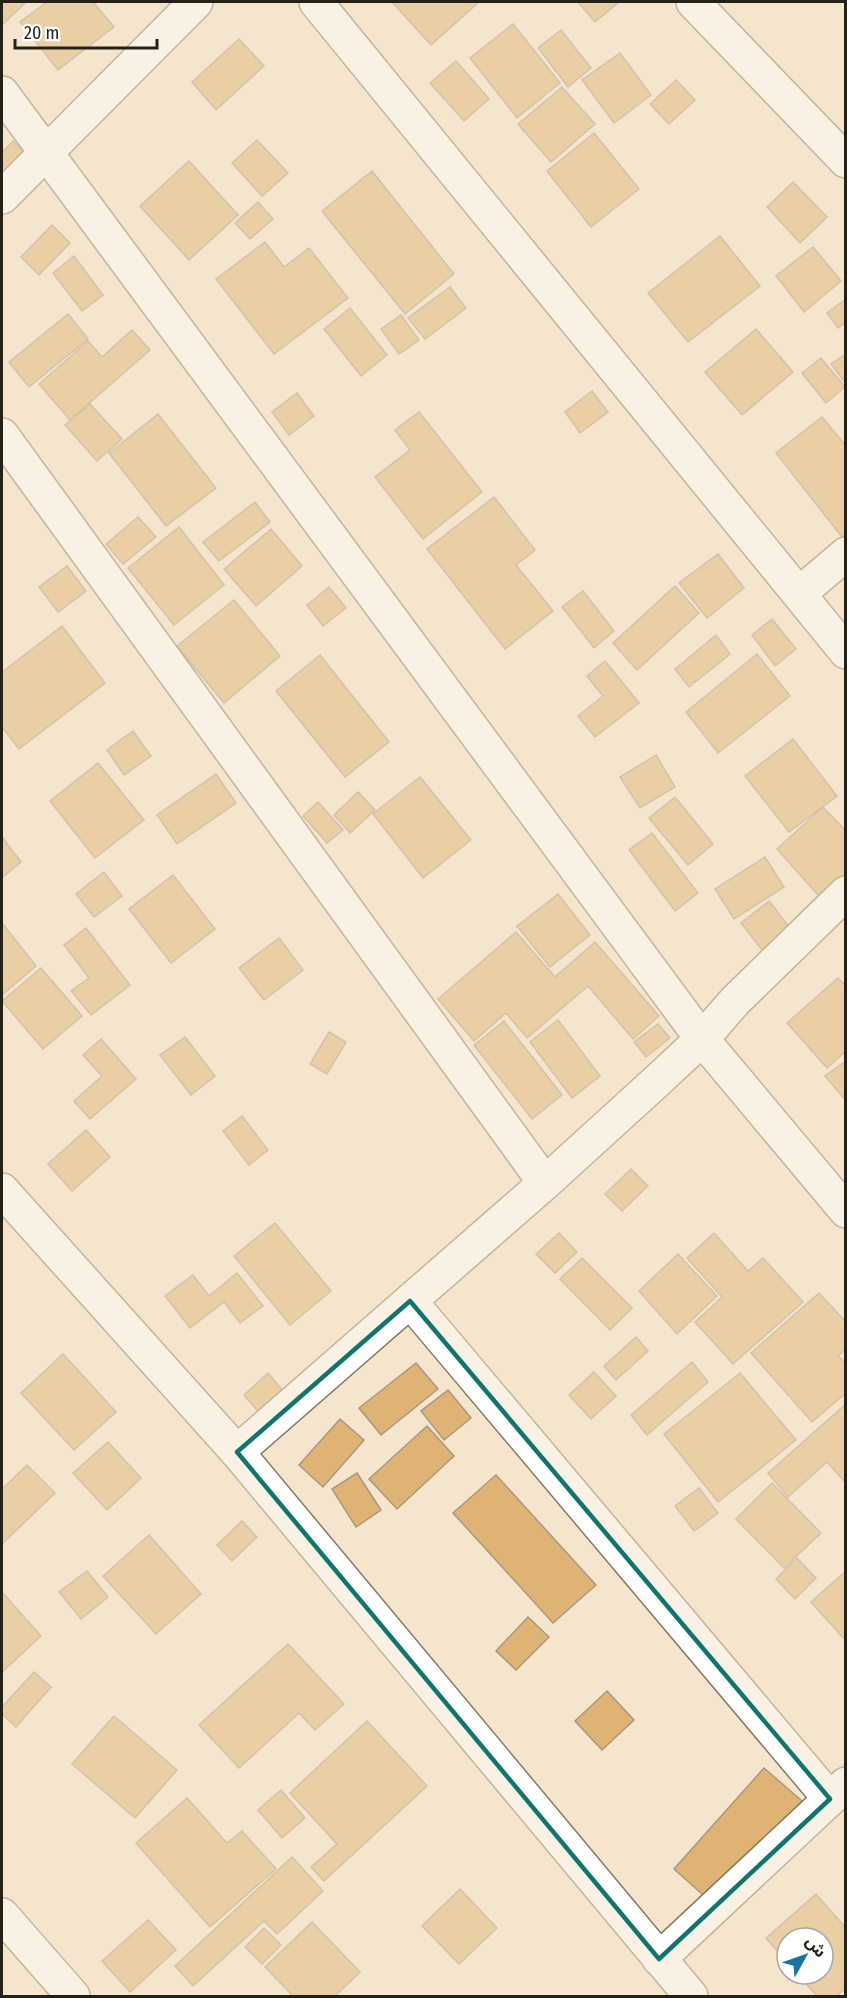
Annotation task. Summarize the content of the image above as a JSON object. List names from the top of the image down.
{
  "scale_bar": "20 m",
  "north": "top right"
}
